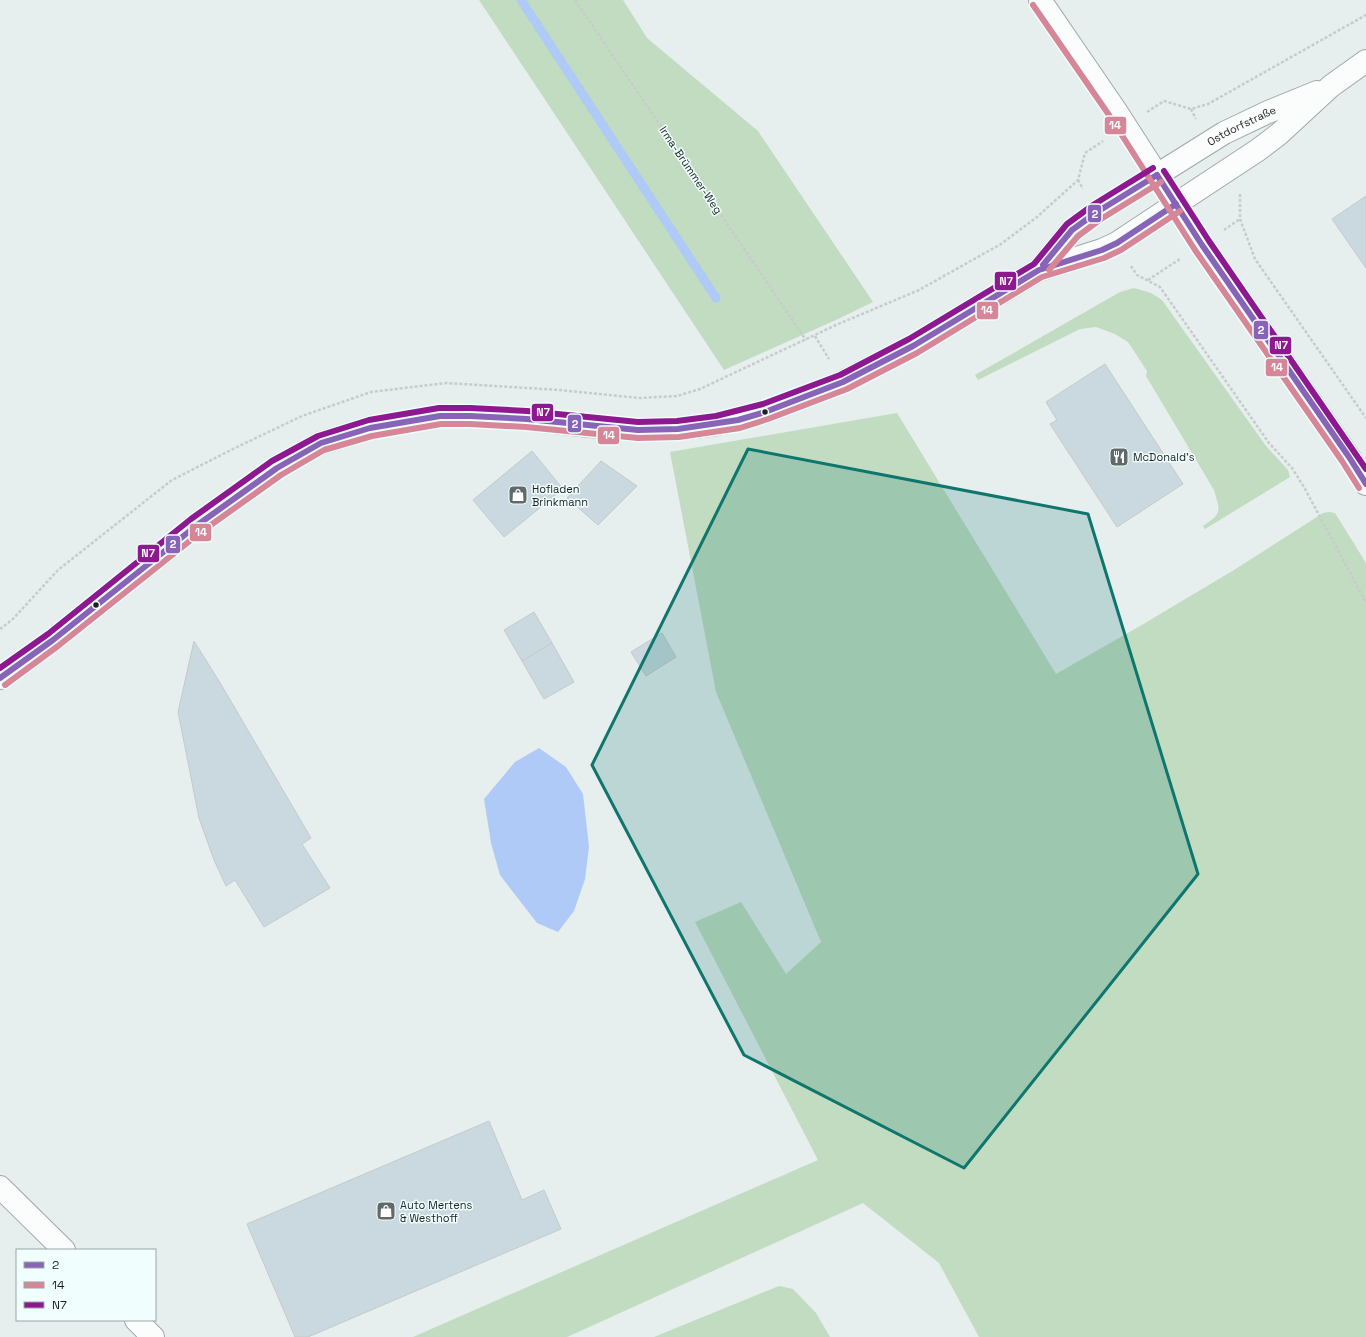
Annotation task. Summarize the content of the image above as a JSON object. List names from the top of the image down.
{
  "streets": {
    "main road": ["Ostdorfstraße"],
    "path": ["Irma-Brümmer-Weg"]
  },
  "places": {
    "restaurant": ["McDonald's"],
    "shop": ["Hofladen Brinkmann", "Auto Mertens & Westhoff"]
  },
  "lines": ["transit line 14", "transit line N7", "transit line 2"],
  "legend": ["2", "14", "N7"]
}
